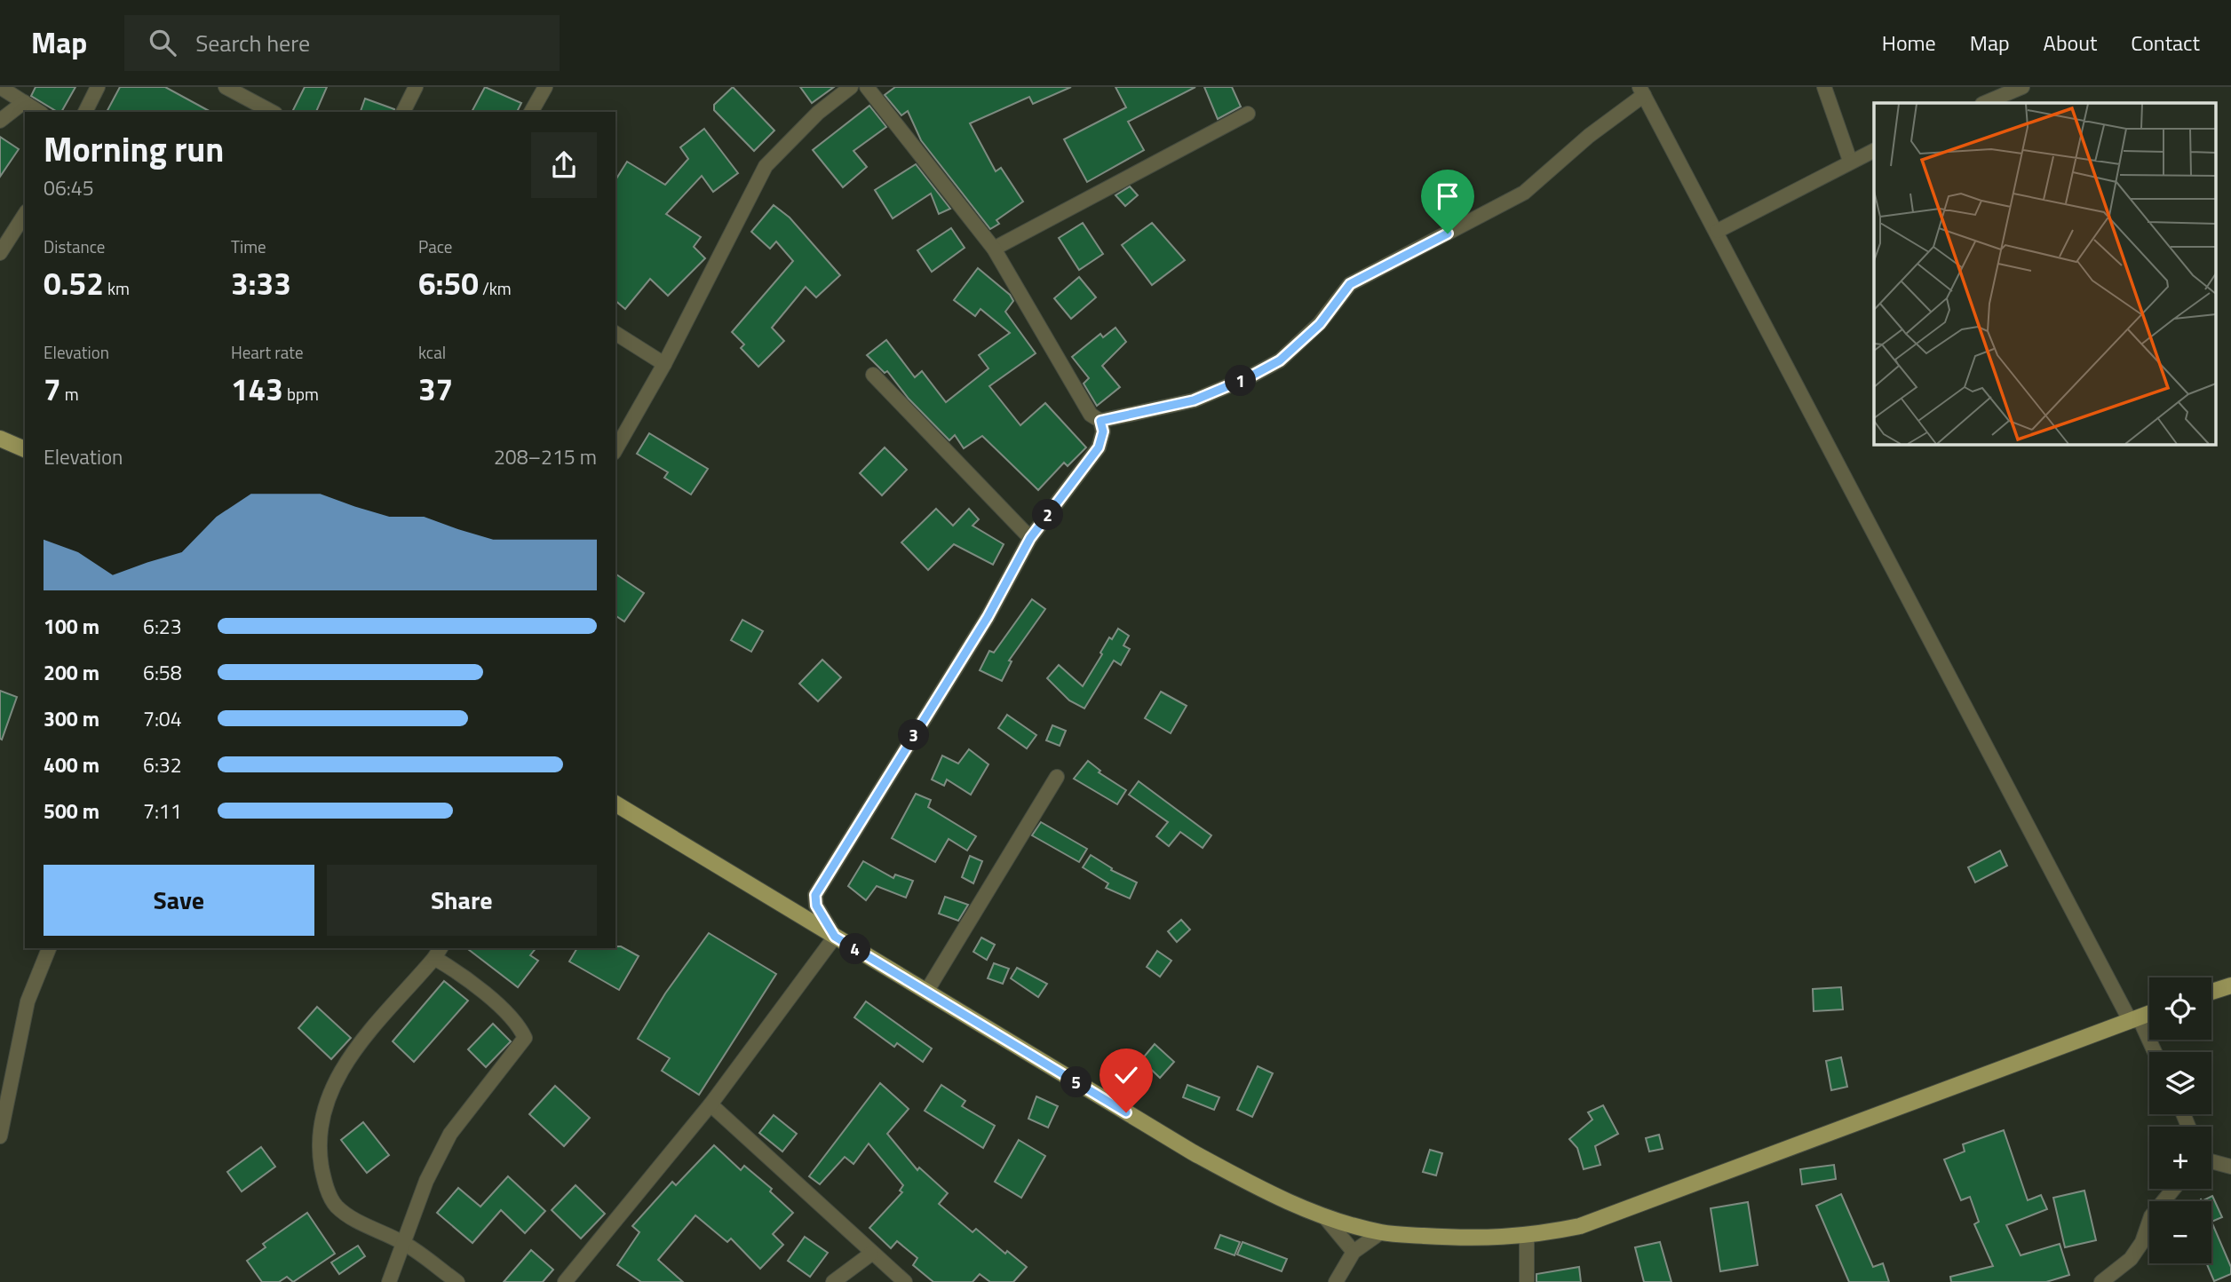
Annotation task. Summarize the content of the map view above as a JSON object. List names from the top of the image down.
{
  "page": {
    "header": "Map",
    "search": "Search here",
    "nav": [
      "Home",
      "Map",
      "About",
      "Contact"
    ],
    "heading": ["Morning run", "06:45"],
    "stats": [
      ["Distance", "0.52 km"],
      ["Time", "3:33"],
      ["Pace", "6:50 /km"],
      ["Elevation", "7 m"],
      ["Heart rate", "143 bpm"],
      ["kcal", "37"]
    ],
    "pins": [
      "1",
      "2",
      "3",
      "4",
      "5"
    ],
    "chart": ["Elevation", "208–215 m"],
    "list": [
      {
        "name": "100 m",
        "note": "6:23"
      },
      {
        "name": "200 m",
        "note": "6:58"
      },
      {
        "name": "300 m",
        "note": "7:04"
      },
      {
        "name": "400 m",
        "note": "6:32"
      },
      {
        "name": "500 m",
        "note": "7:11"
      }
    ],
    "buttons": ["Save", "Share"],
    "map_buttons": ["+", "−"]
  }
}
